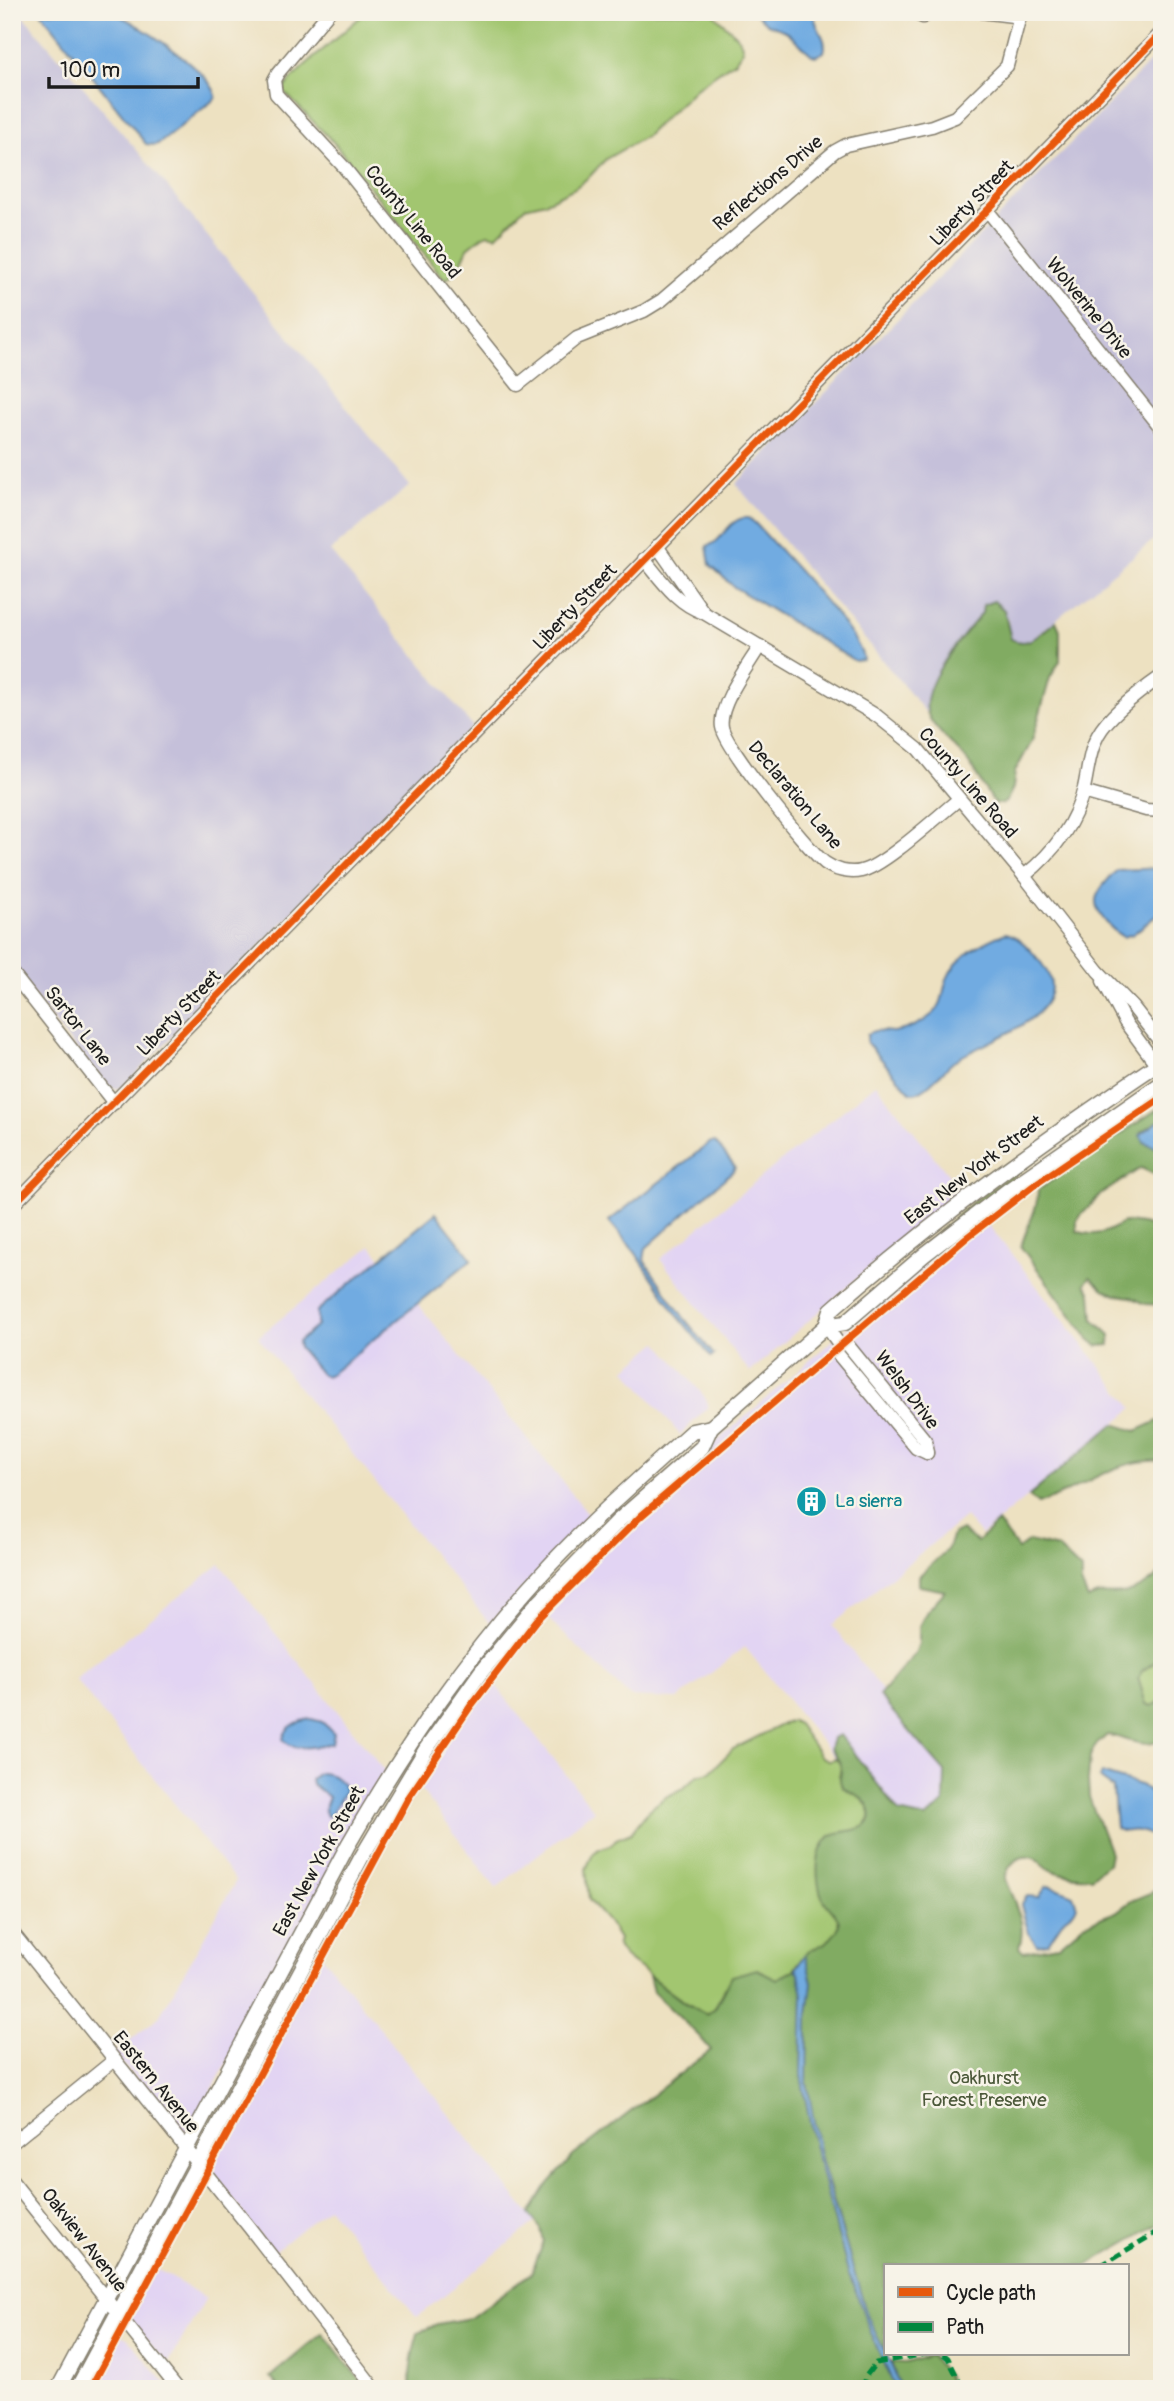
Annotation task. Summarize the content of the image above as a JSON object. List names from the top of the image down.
{
  "streets": {
    "main road": ["East New York Street"],
    "street": [
      "Reflections Drive",
      "Liberty Street",
      "County Line Road",
      "Wolverine Drive",
      "Declaration Lane",
      "Sartor Lane",
      "Welsh Drive",
      "Eastern Avenue",
      "Oakview Avenue"
    ]
  },
  "crossings": [
    ["Reflections Drive", "County Line Road"],
    ["Liberty Street", "County Line Road"],
    ["Liberty Street", "Wolverine Drive"],
    ["Liberty Street", "Sartor Lane"],
    ["County Line Road", "Declaration Lane"],
    ["County Line Road", "East New York Street"],
    ["East New York Street", "Welsh Drive"],
    ["East New York Street", "Eastern Avenue"],
    ["East New York Street", "Oakview Avenue"]
  ],
  "parks": ["Oakhurst Forest Preserve"],
  "places": {
    "building": ["La sierra"]
  },
  "legend": ["Cycle path", "Path"],
  "scale_bar": "100 m"
}
